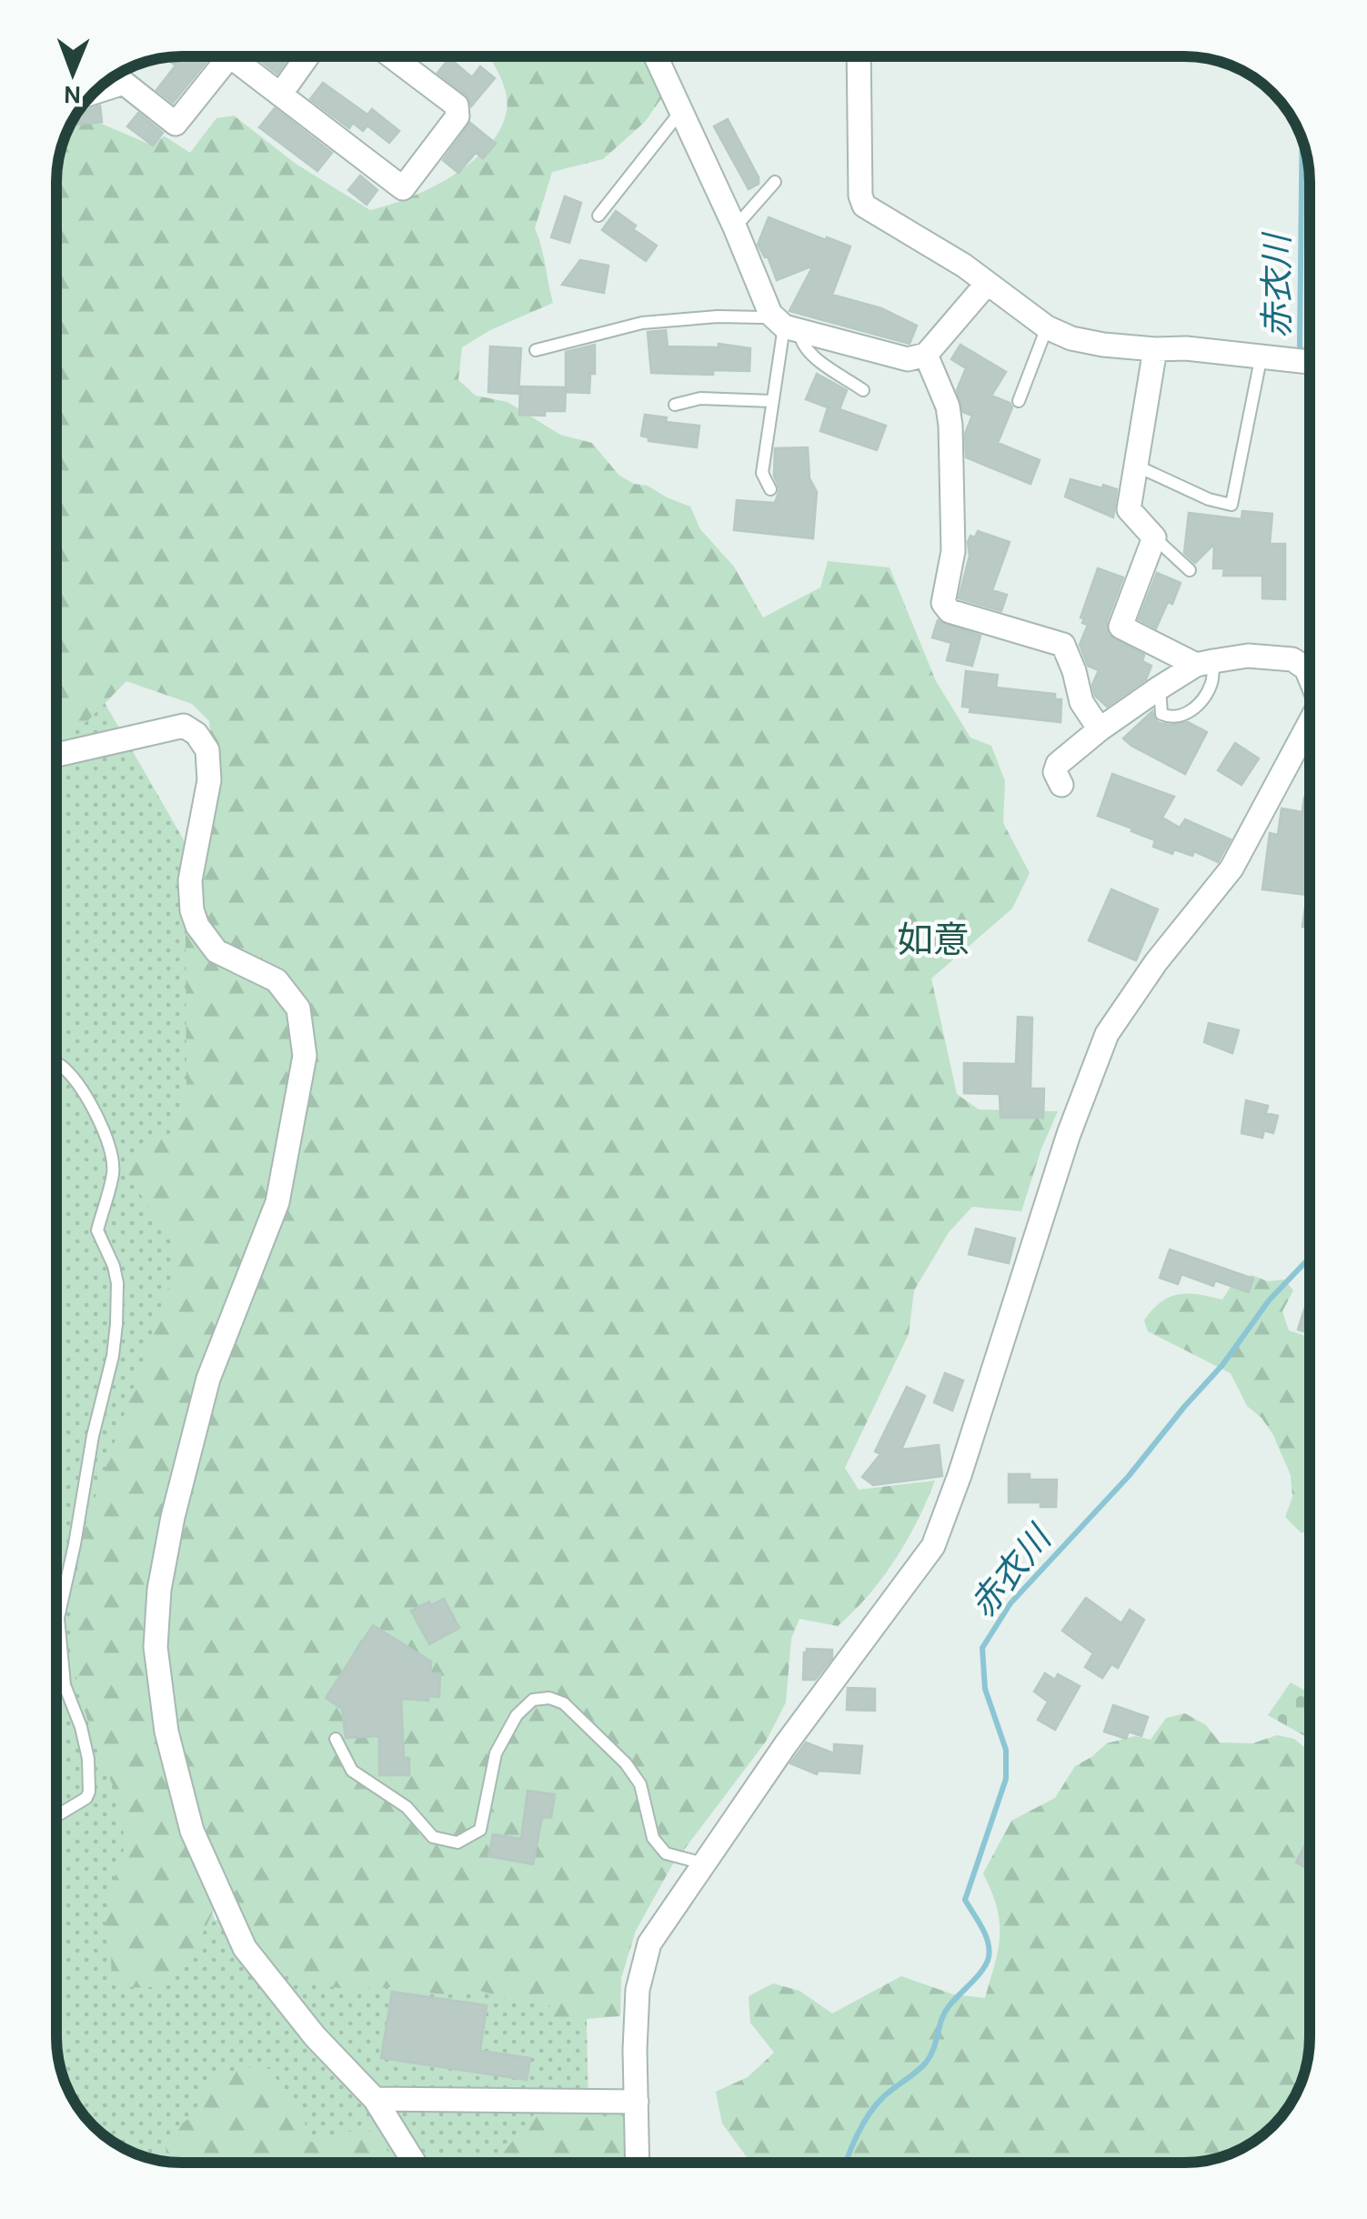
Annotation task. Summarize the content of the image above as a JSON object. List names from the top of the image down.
{
  "districts": ["如意"],
  "water": ["赤衣川"],
  "north": "bottom"
}
